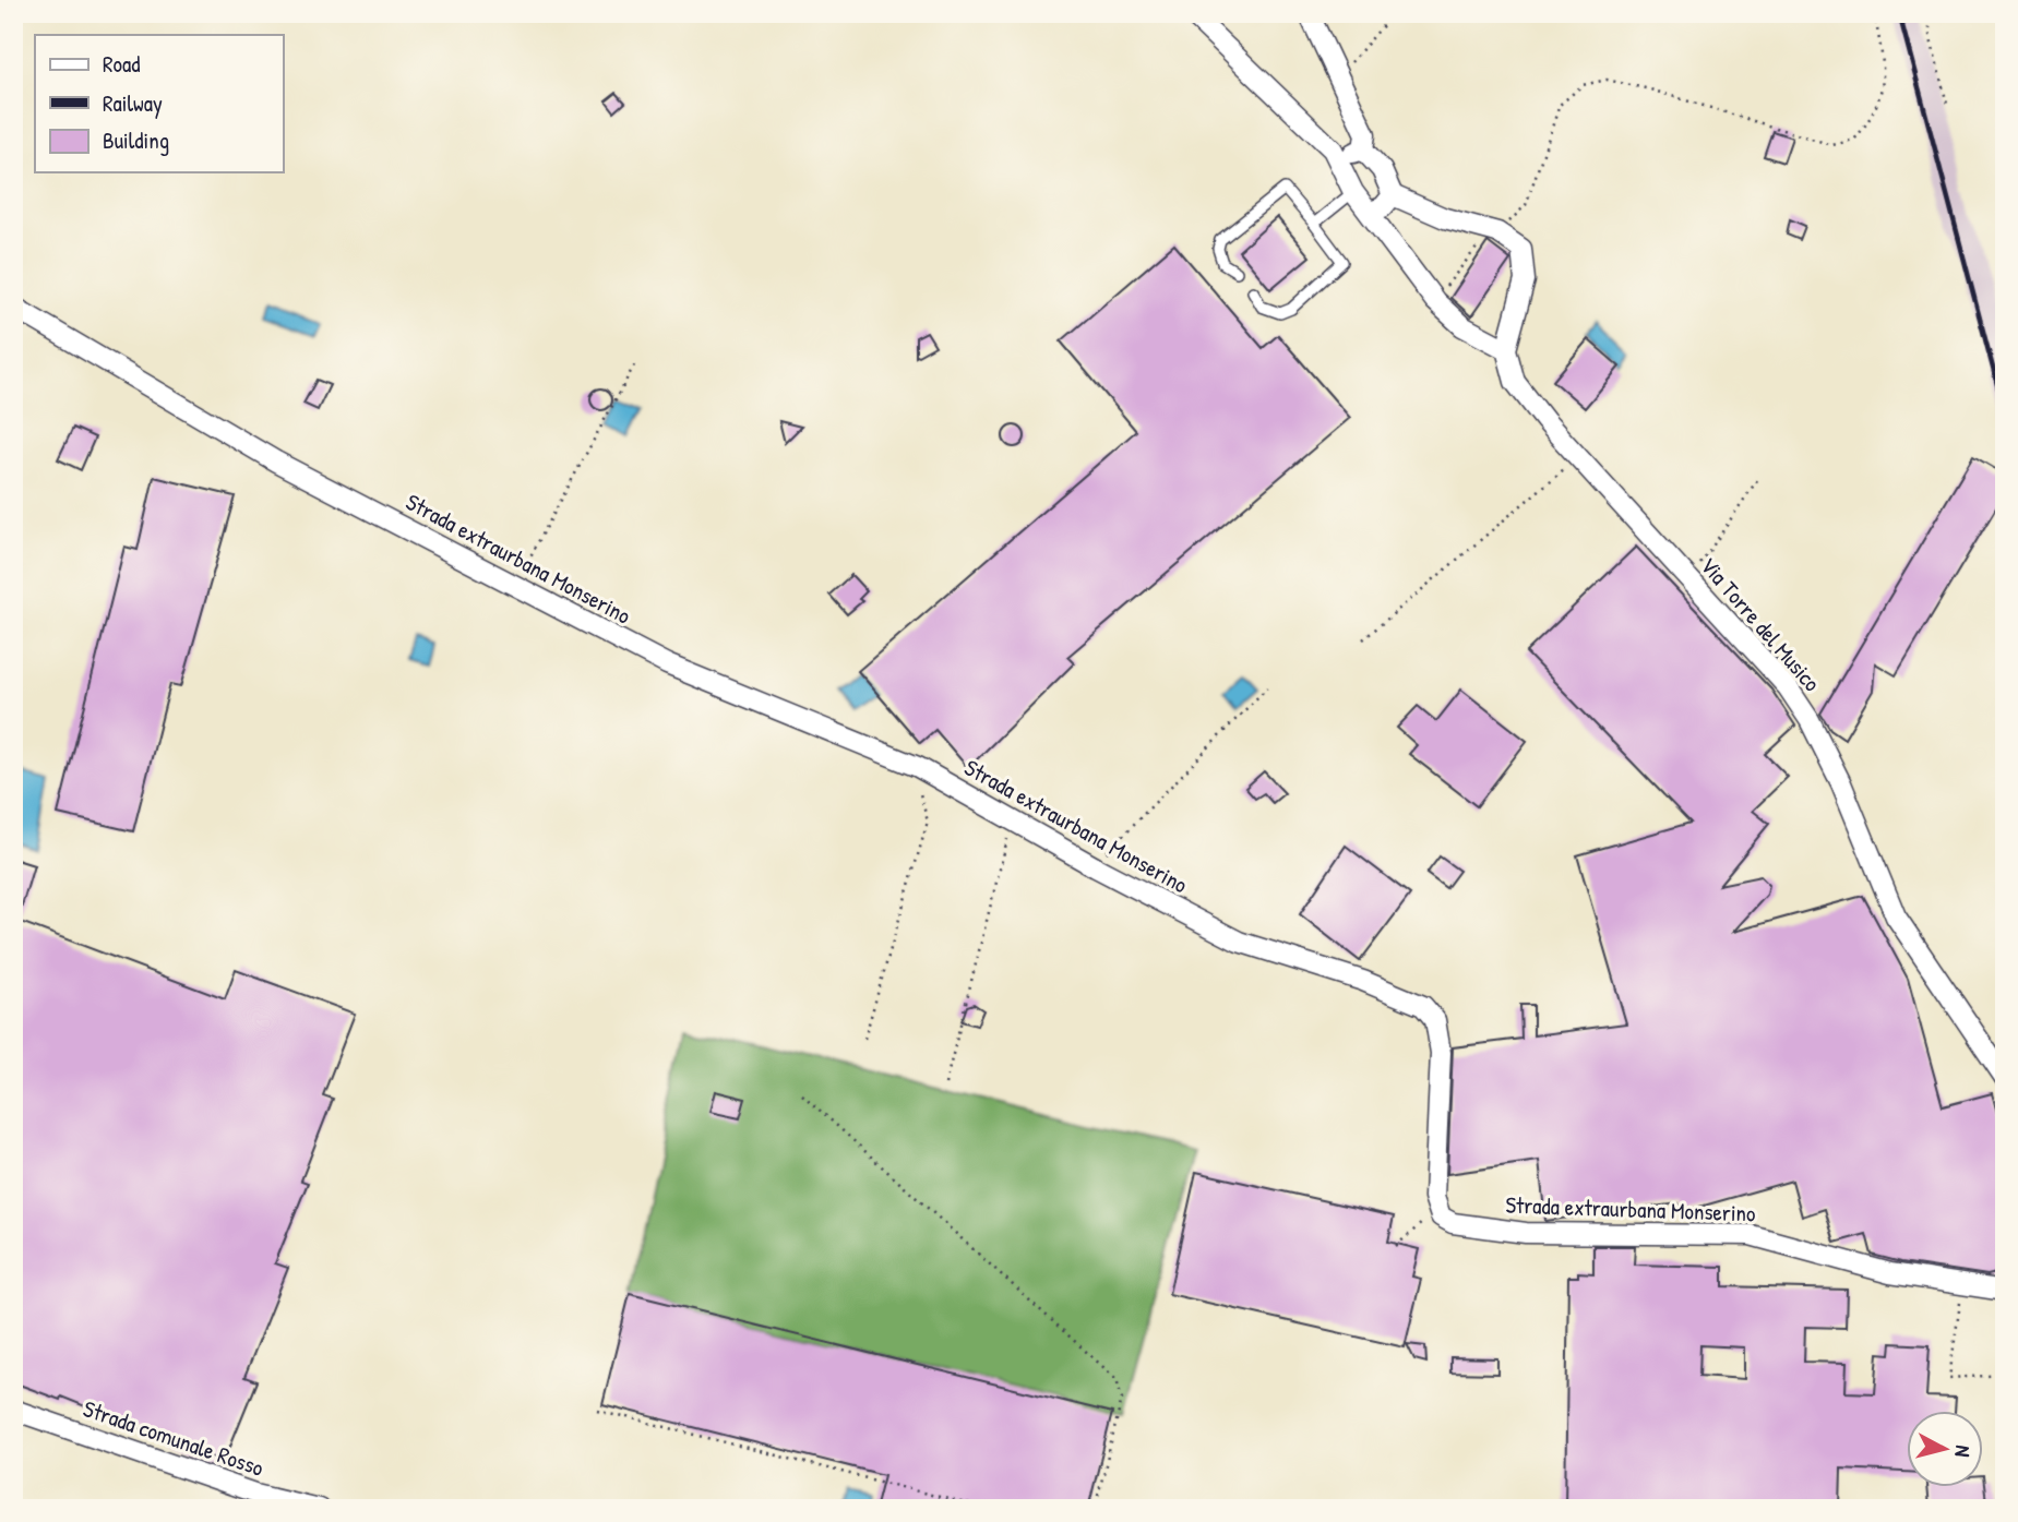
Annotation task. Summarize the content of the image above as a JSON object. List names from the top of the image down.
{
  "streets": {
    "street": ["Strada extraurbana Monserino", "Via Torre del Musico", "Strada comunale Rosso"]
  },
  "legend": ["Road", "Railway", "Building"],
  "north": "right"
}
